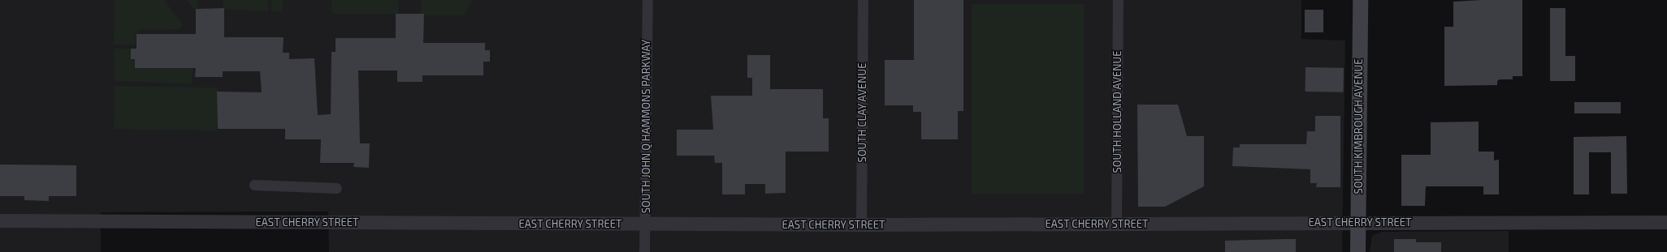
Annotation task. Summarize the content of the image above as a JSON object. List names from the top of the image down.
{
  "streets": {
    "main road": ["SOUTH KIMBROUGH AVENUE"],
    "street": [
      "SOUTH HOLLAND AVENUE",
      "SOUTH CLAY AVENUE",
      "SOUTH JOHN Q HAMMONS PARKWAY",
      "EAST CHERRY STREET"
    ]
  },
  "crossings": [
    ["SOUTH HOLLAND AVENUE", "EAST CHERRY STREET"],
    ["SOUTH CLAY AVENUE", "EAST CHERRY STREET"],
    ["SOUTH JOHN Q HAMMONS PARKWAY", "EAST CHERRY STREET"],
    ["SOUTH KIMBROUGH AVENUE", "EAST CHERRY STREET"]
  ]
}
